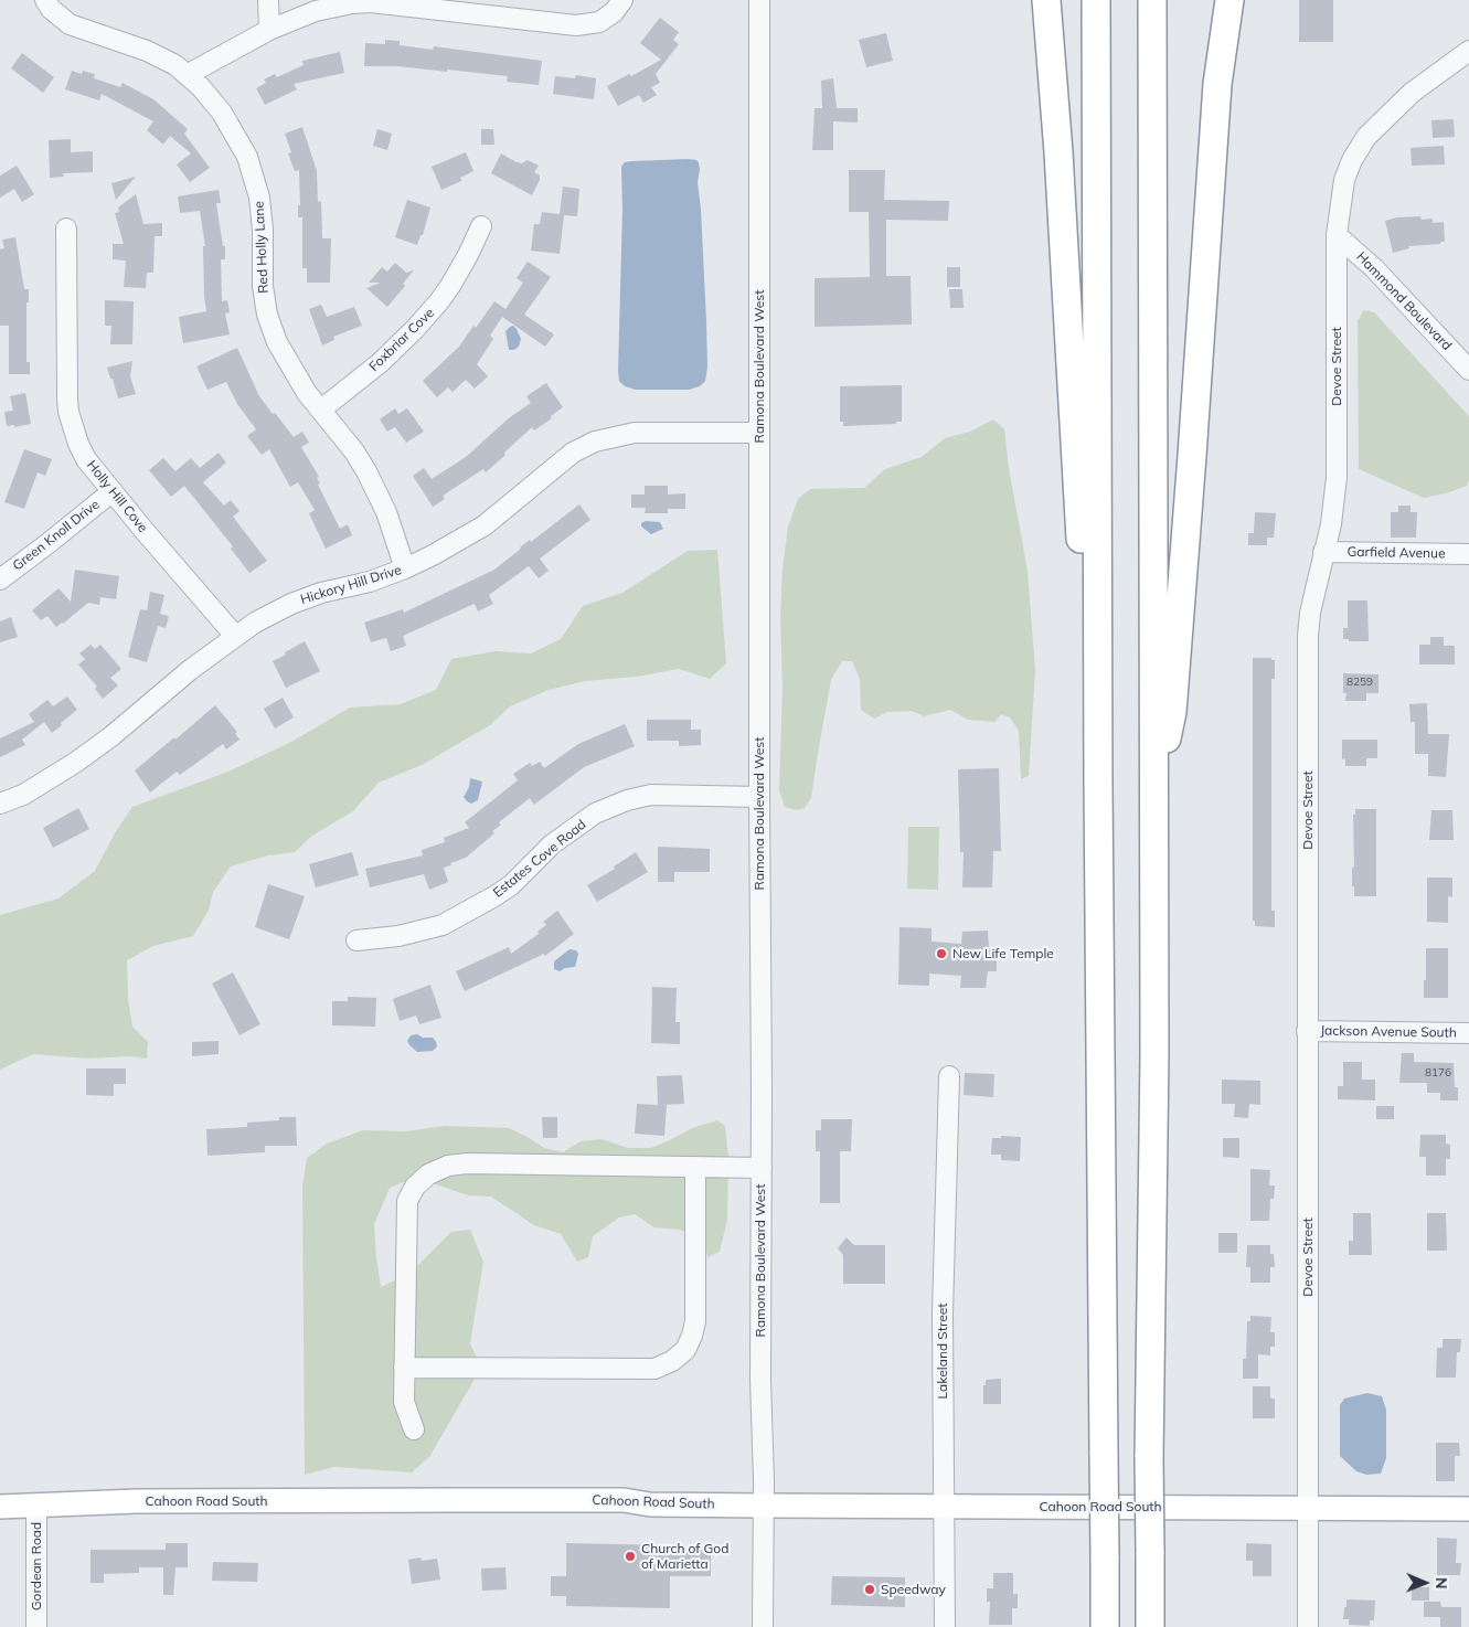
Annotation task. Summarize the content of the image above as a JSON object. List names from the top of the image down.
{
  "streets": {
    "main road": ["Cahoon Road South"],
    "street": [
      "Red Holly Lane",
      "Hammond Boulevard",
      "Foxbriar Cove",
      "Ramona Boulevard West",
      "Devoe Street",
      "Holly Hill Cove",
      "Green Knoll Drive",
      "Garfield Avenue",
      "Hickory Hill Drive",
      "Estates Cove Road",
      "Jackson Avenue South",
      "Lakeland Street",
      "Gordean Road"
    ]
  },
  "crossings": [
    ["Red Holly Lane", "Foxbriar Cove"],
    ["Red Holly Lane", "Hickory Hill Drive"],
    ["Hammond Boulevard", "Devoe Street"],
    ["Ramona Boulevard West", "Hickory Hill Drive"],
    ["Ramona Boulevard West", "Estates Cove Road"],
    ["Ramona Boulevard West", "Cahoon Road South"],
    ["Devoe Street", "Garfield Avenue"],
    ["Devoe Street", "Jackson Avenue South"],
    ["Devoe Street", "Cahoon Road South"],
    ["Holly Hill Cove", "Green Knoll Drive"],
    ["Holly Hill Cove", "Hickory Hill Drive"],
    ["Lakeland Street", "Cahoon Road South"],
    ["Cahoon Road South", "Gordean Road"]
  ],
  "places": ["New Life Temple", "Church of God of Marietta", "Speedway"],
  "house_numbers": ["8259", "8176"],
  "north": "right"
}
